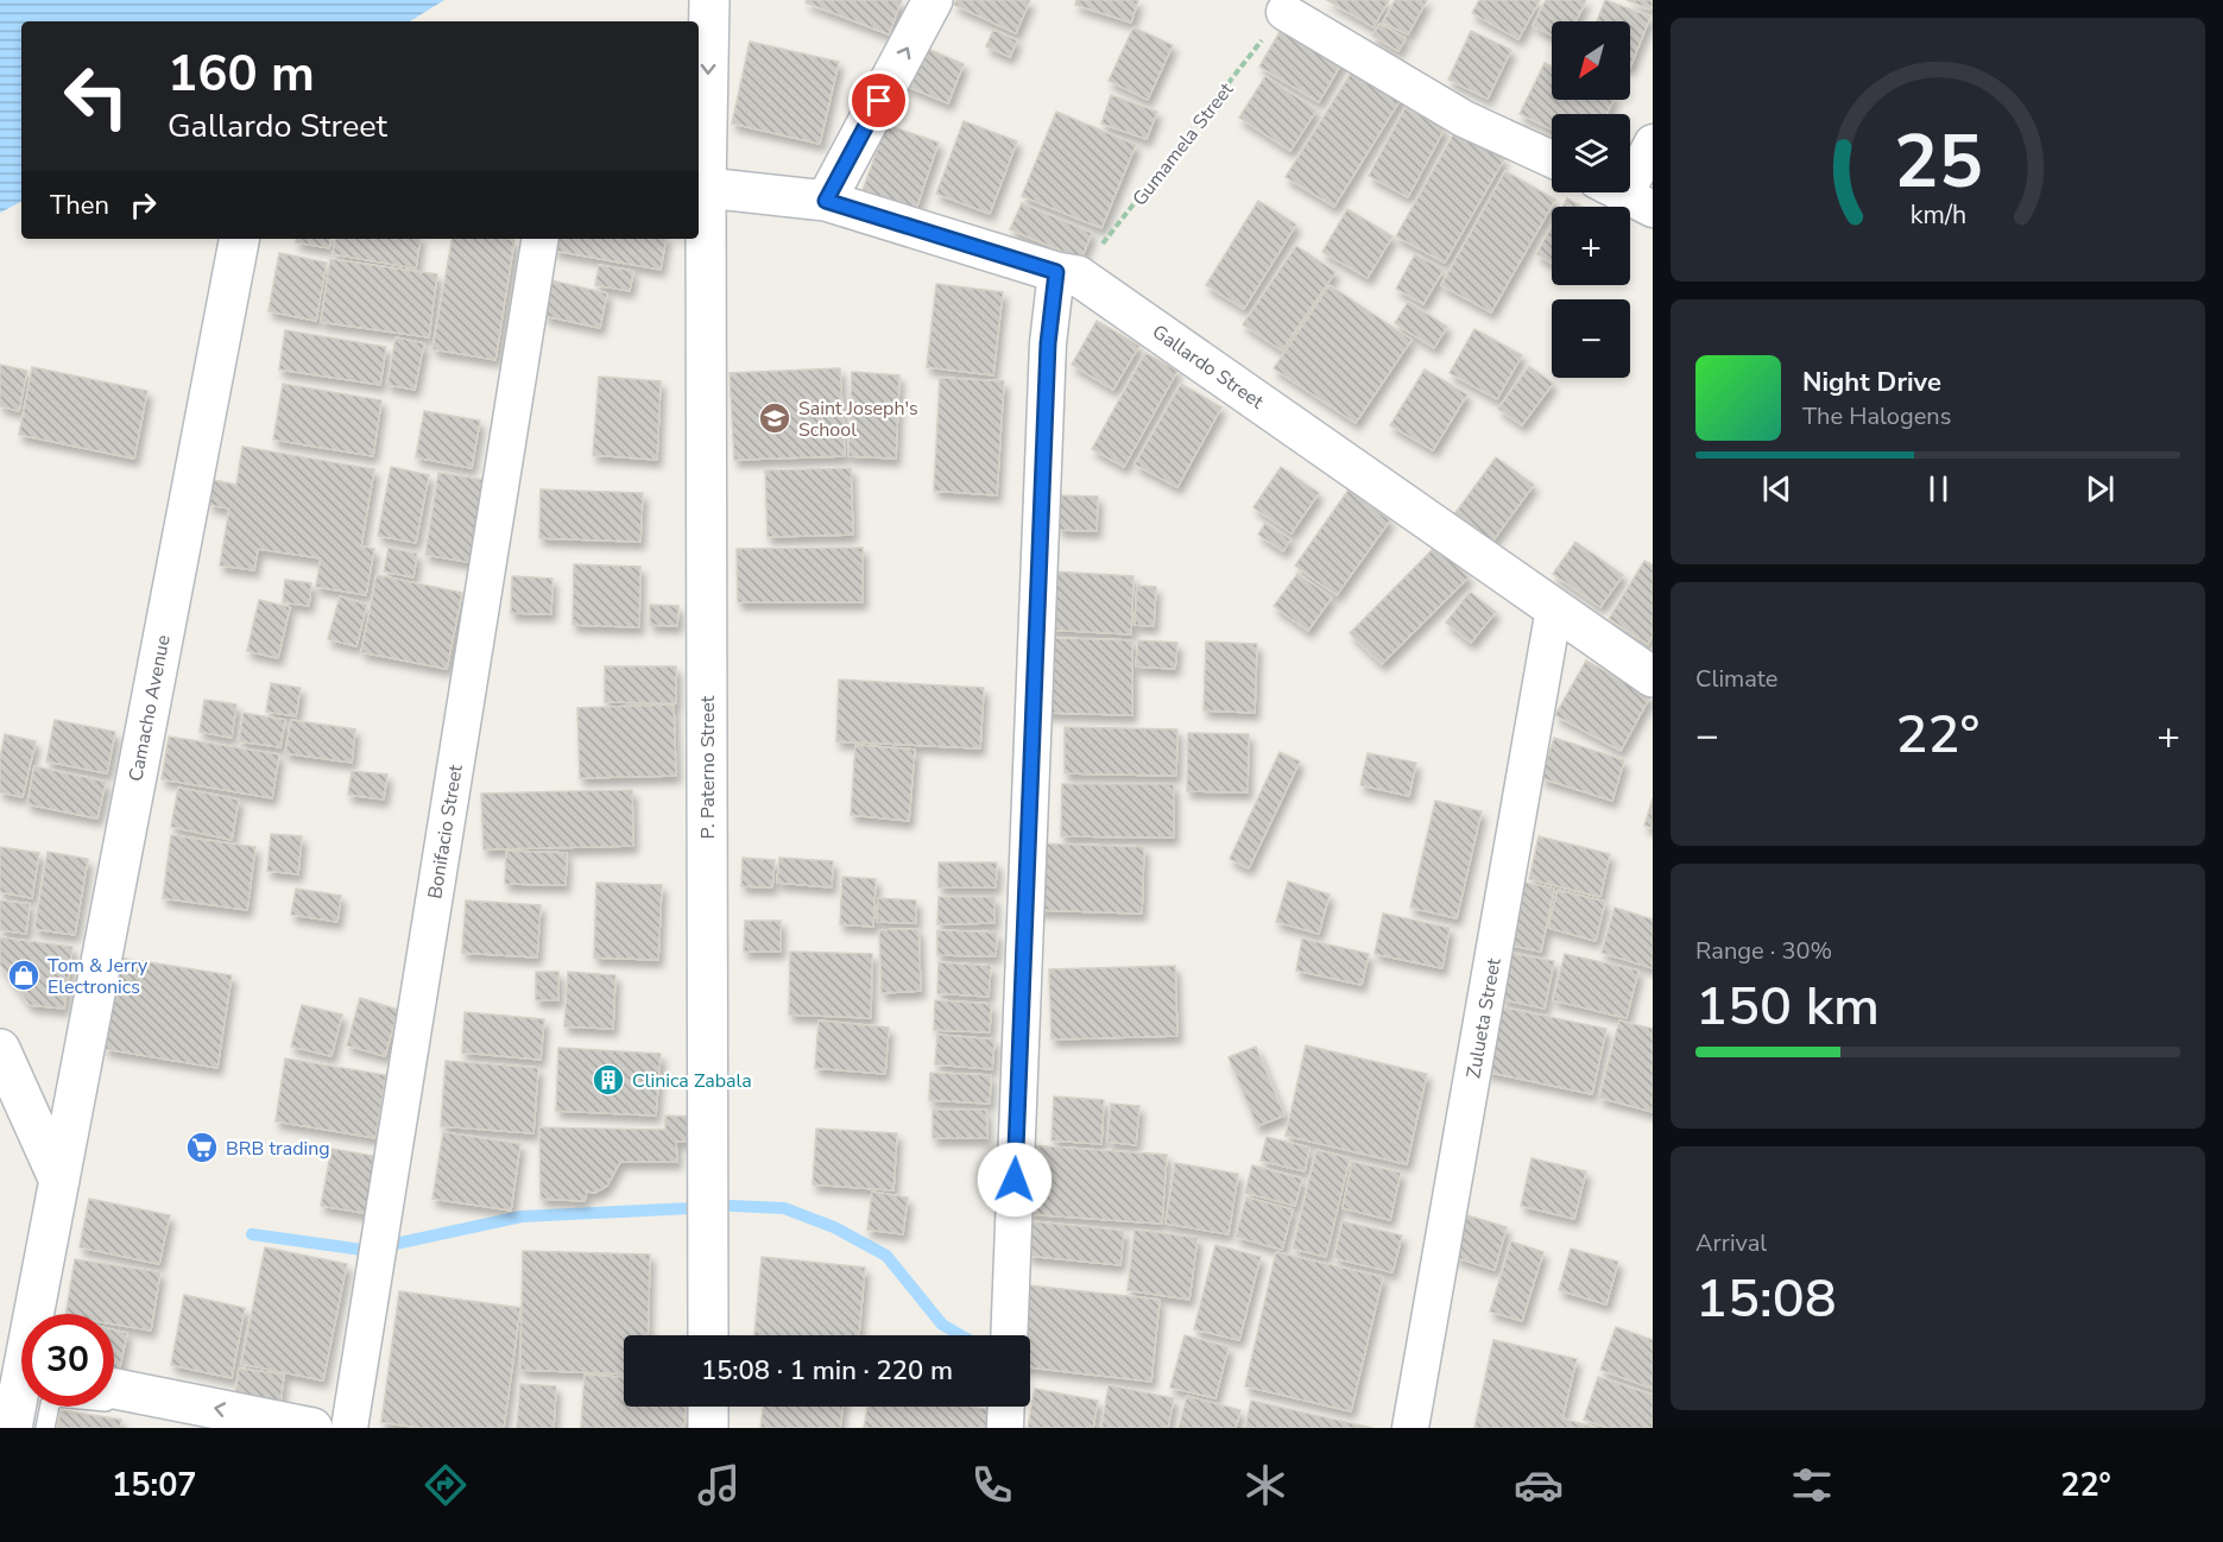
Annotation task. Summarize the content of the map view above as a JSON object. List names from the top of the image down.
{
  "streets": {
    "street": [
      "Gallardo Street",
      "Camacho Avenue",
      "P. Paterno Street",
      "Bonifacio Street",
      "Zulueta Street"
    ],
    "path": ["Gumamela Street"]
  },
  "crossings": [
    ["Gumamela Street", "Gallardo Street"],
    ["Gallardo Street", "P. Paterno Street"],
    ["Gallardo Street", "Zulueta Street"]
  ],
  "places": {
    "school or university": ["Saint Joseph's School"],
    "shop": ["Tom & Jerry Electronics"],
    "building": ["Clinica Zabala"],
    "supermarket": ["BRB trading"]
  },
  "north": "bottom left",
  "page": {
    "map_buttons": ["+", "−"],
    "turn": ["160 m", "Gallardo Street"],
    "then": "Then",
    "song": ["Night Drive", "The Halogens"],
    "tile": [
      "Climate",
      ["Range · 30%", "150 km"],
      ["Arrival", "15:08"]
    ],
    "heat": ["−", "22°", "+"],
    "limit": "30",
    "trip": "15:08 · 1 min · 220 m",
    "tabs": ["15:07", "22°"],
    "gauge": ["25", "km/h"]
  }
}
